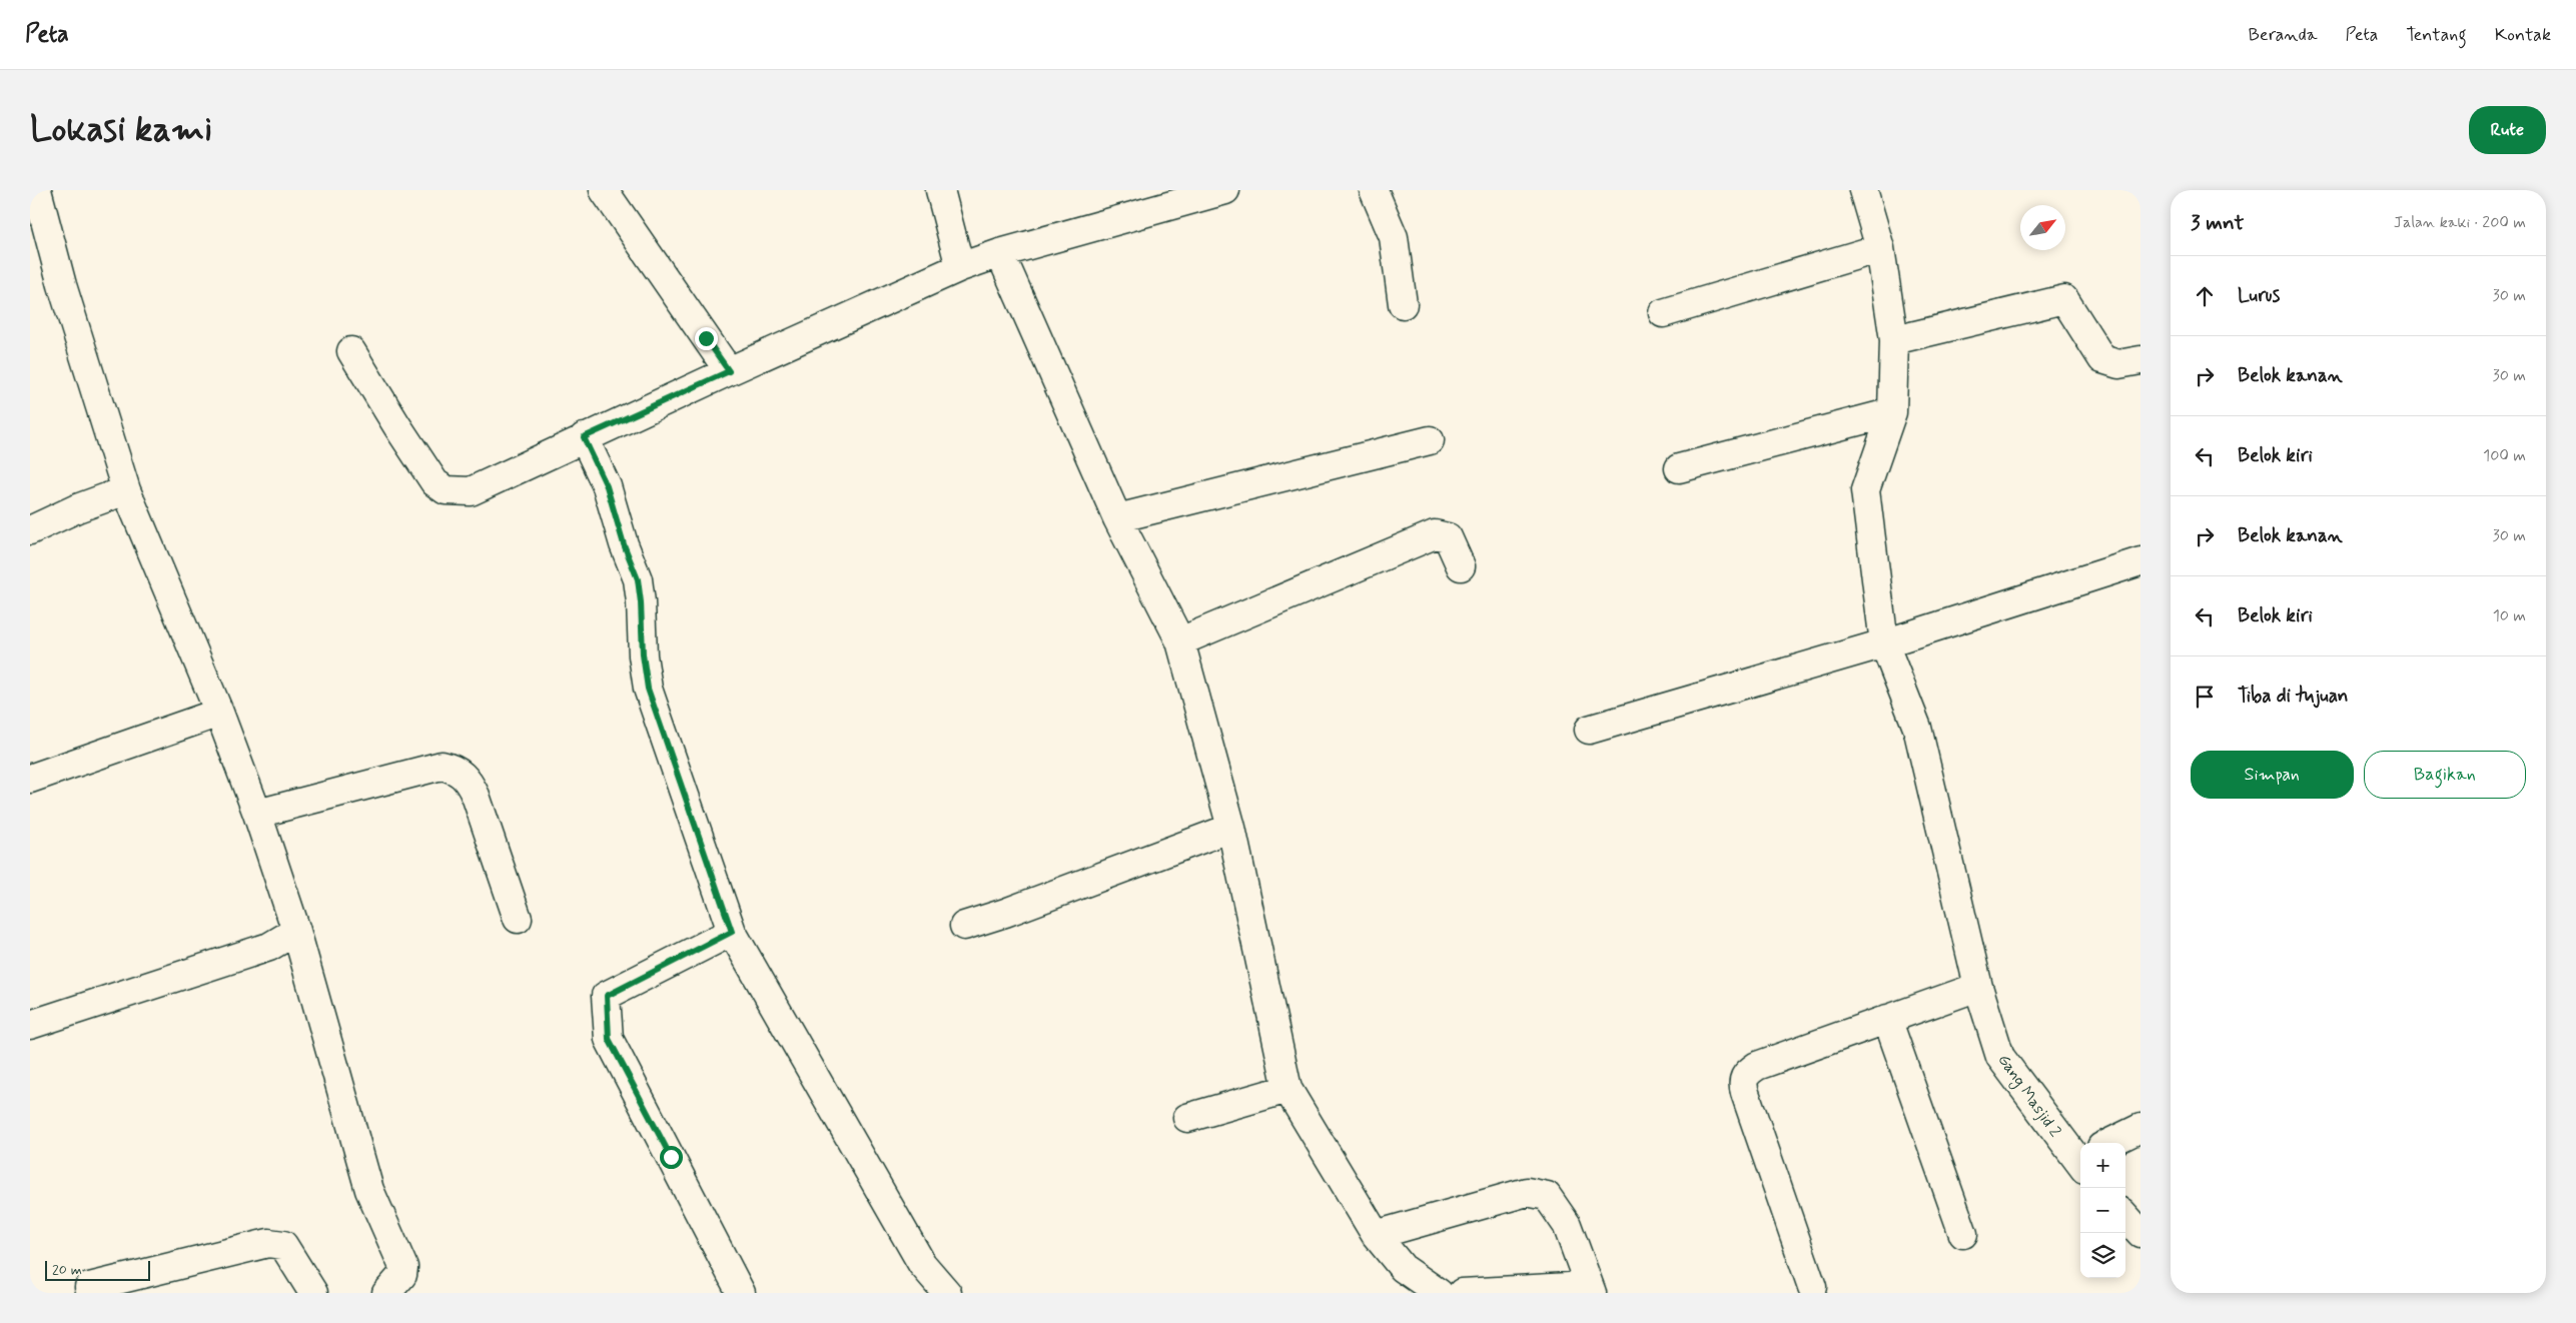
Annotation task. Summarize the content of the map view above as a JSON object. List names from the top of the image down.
{
  "streets": {
    "street": ["Gang Masjid 2"]
  },
  "scale_bar": "20 m",
  "north": "top right",
  "page": {
    "header": "Peta",
    "nav": [
      "Beranda",
      "Peta",
      "Tentang",
      "Kontak"
    ],
    "buttons": [
      "Rute",
      ["Simpan", "Bagikan"]
    ],
    "title": "Lokasi kami",
    "heading": ["3 mnt", "Jalan kaki · 200 m"],
    "list": [
      ["Lurus", "30 m"],
      ["Belok kanan", "30 m"],
      ["Belok kiri", "100 m"],
      ["Belok kanan", "30 m"],
      ["Belok kiri", "10 m"],
      "Tiba di tujuan"
    ],
    "map_buttons": ["+", "−"],
    "scale": "20 m"
  }
}
